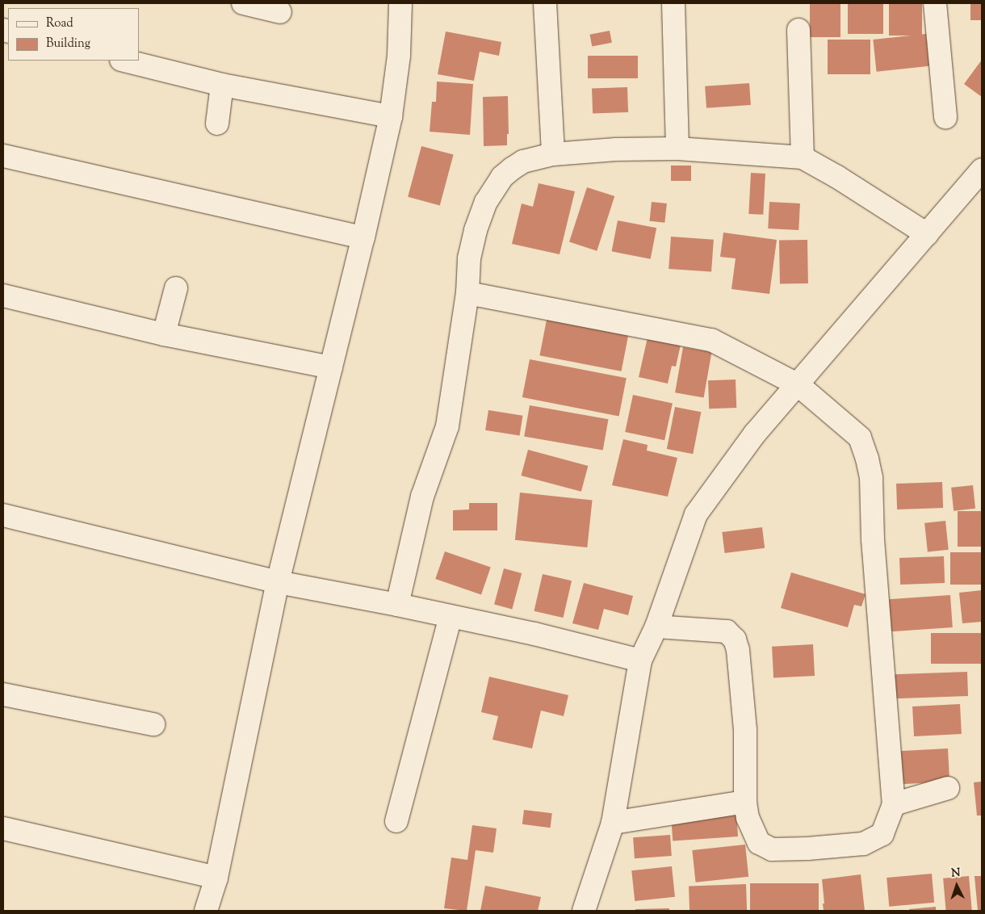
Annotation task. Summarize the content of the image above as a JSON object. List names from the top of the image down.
{
  "legend": ["Road", "Building"],
  "north": "top"
}
